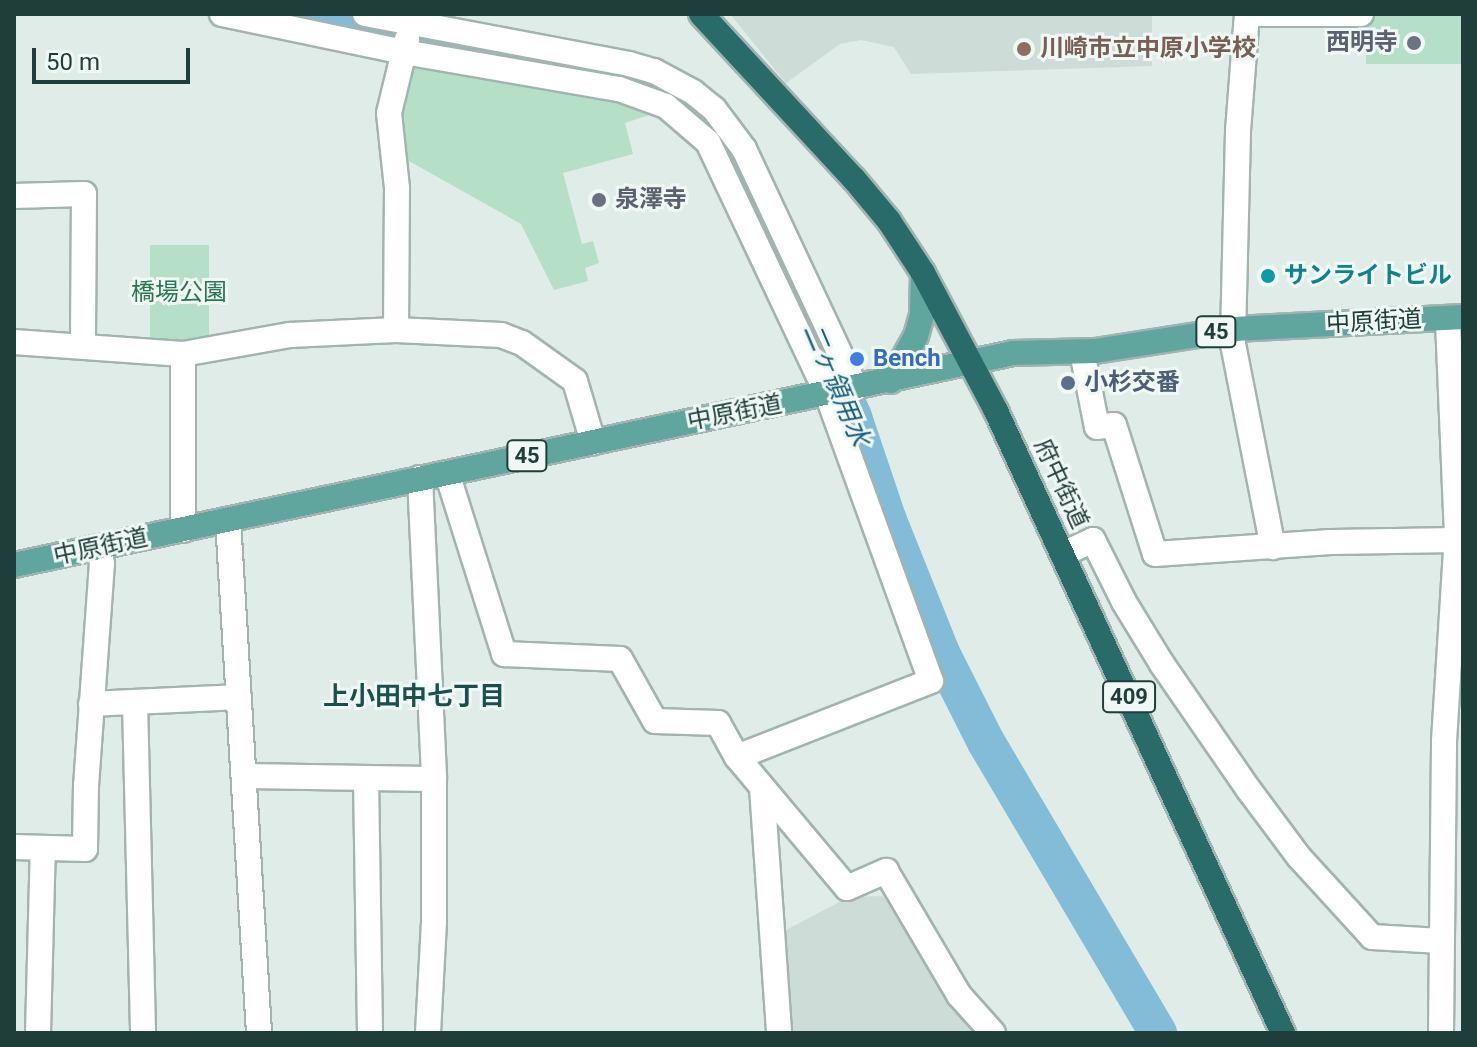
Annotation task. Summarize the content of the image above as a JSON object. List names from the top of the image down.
{
  "streets": {
    "highway": ["府中街道", "409"],
    "main road": ["中原街道", "45"]
  },
  "crossings": [
    ["中原街道", "府中街道"]
  ],
  "districts": ["上小田中七丁目"],
  "water": ["二ヶ領用水"],
  "parks": ["橋場公園"],
  "places": [
    "西明寺",
    "川崎市立中原小学校",
    "泉澤寺",
    "サンライトビル",
    "Bench",
    "小杉交番"
  ],
  "scale_bar": "50 m"
}
